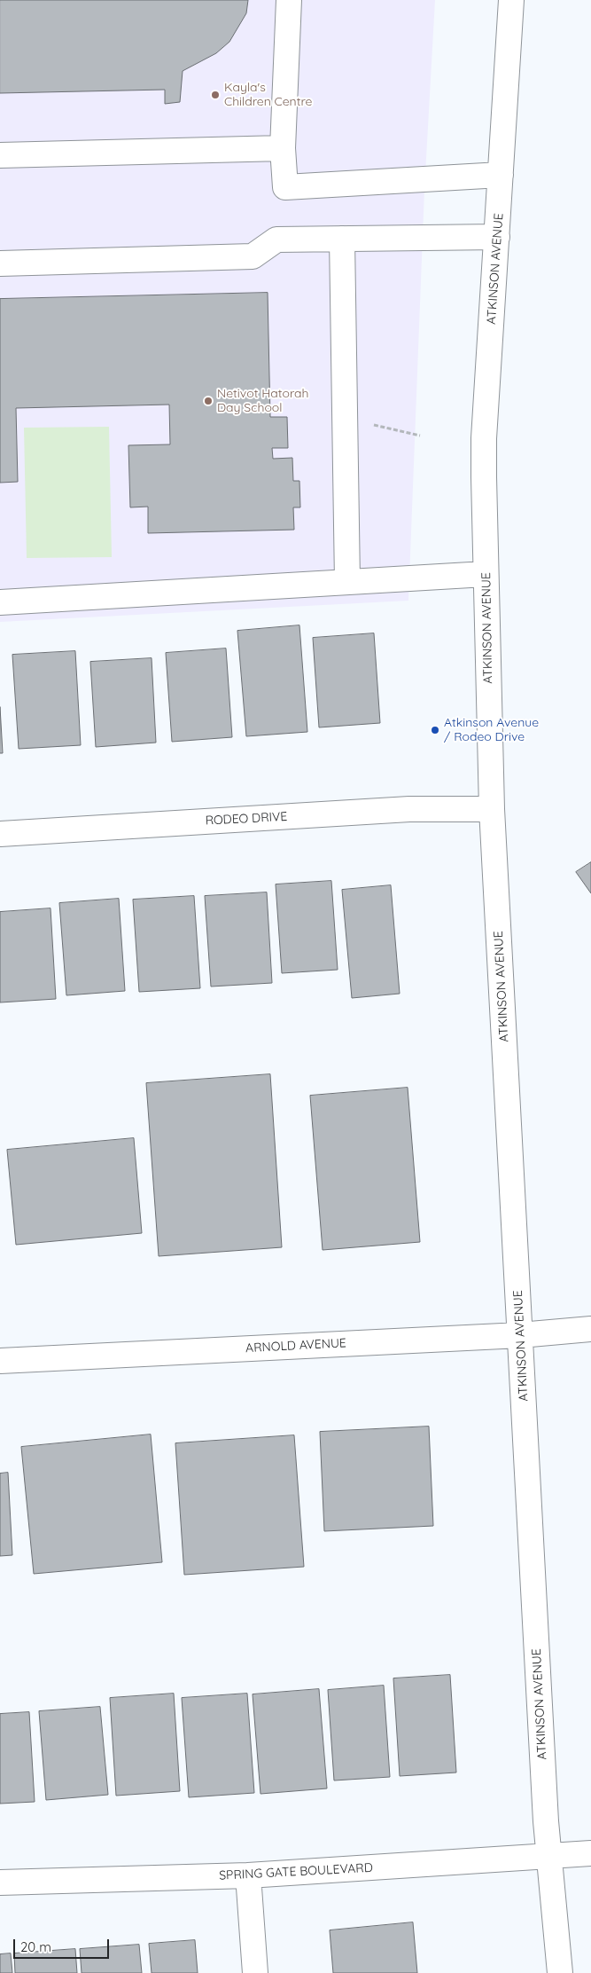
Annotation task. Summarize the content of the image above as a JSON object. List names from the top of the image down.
{
  "streets": {
    "street": [
      "ATKINSON AVENUE",
      "RODEO DRIVE",
      "ARNOLD AVENUE",
      "SPRING GATE BOULEVARD"
    ]
  },
  "crossings": [
    ["ATKINSON AVENUE", "RODEO DRIVE"],
    ["ATKINSON AVENUE", "ARNOLD AVENUE"],
    ["ATKINSON AVENUE", "SPRING GATE BOULEVARD"]
  ],
  "places": ["Kayla's Children Centre", "Netivot Hatorah Day School", "Atkinson Avenue / Rodeo Drive"],
  "scale_bar": "20 m"
}
